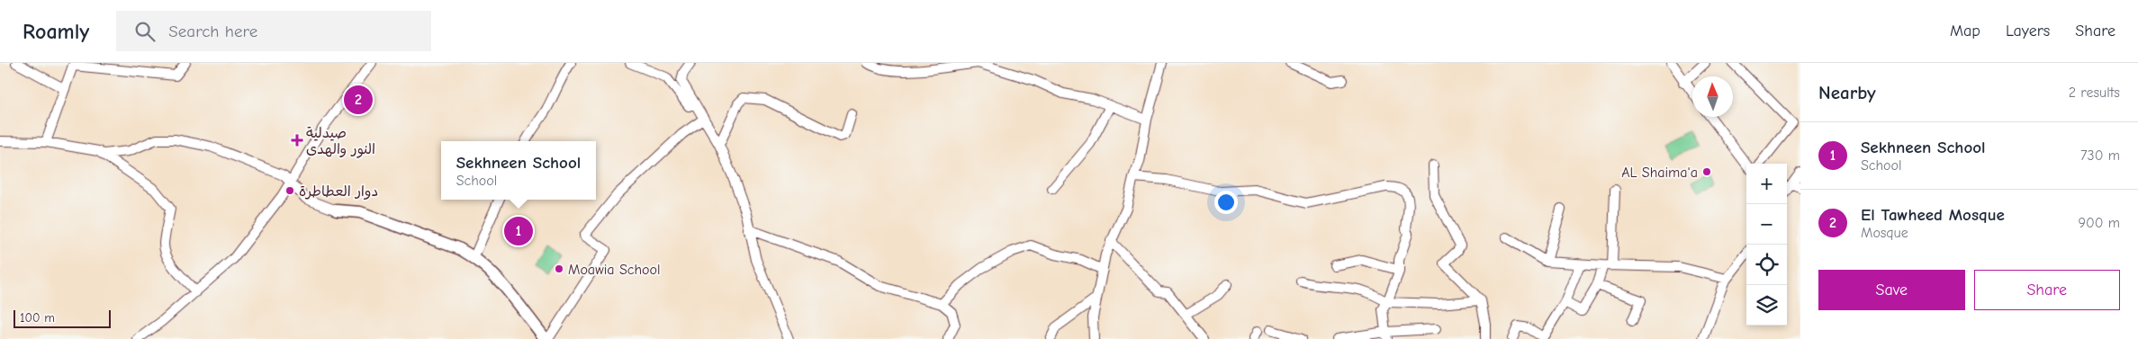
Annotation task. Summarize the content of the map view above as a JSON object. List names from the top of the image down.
{
  "places": {
    "health": ["صيدلية النور والهدى"],
    "other": ["AL Shaima'a", "دوار العطاطرة", "Moawia School"]
  },
  "scale_bar": "100 m",
  "north": "top",
  "page": {
    "header": "Roamly",
    "search": "Search here",
    "nav": ["Map", "Layers", "Share"],
    "heading": ["Nearby", "2 results"],
    "pins": ["2", "1"],
    "list": [
      {
        "mark": "1",
        "name": "Sekhneen School",
        "note": "School",
        "value": "730 m"
      },
      {
        "mark": "2",
        "name": "El Tawheed Mosque",
        "note": "Mosque",
        "value": "900 m"
      }
    ],
    "popup": ["Sekhneen School", "School"],
    "map_buttons": ["+", "−"],
    "buttons": ["Save", "Share"],
    "scale": "100 m"
  }
}
